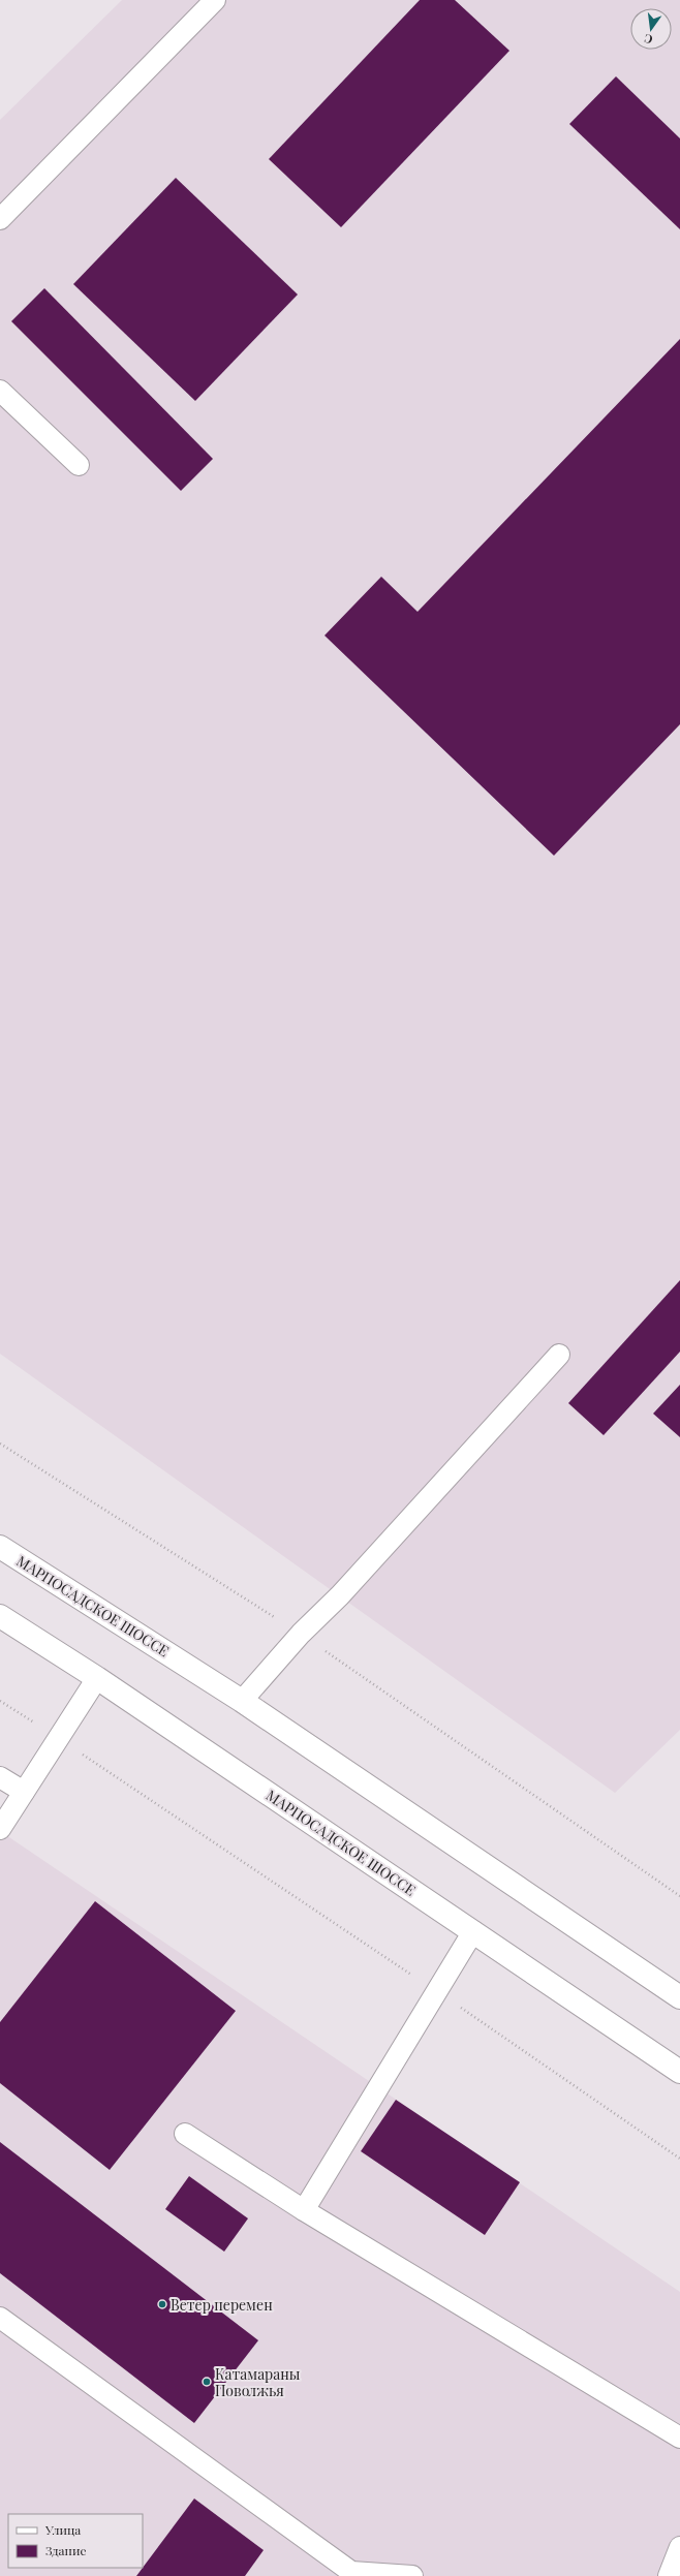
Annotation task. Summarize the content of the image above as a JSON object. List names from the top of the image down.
{
  "streets": {
    "main road": ["МАРПОСАДСКОЕ ШОССЕ"]
  },
  "places": ["Ветер перемен", "Катамараны Поволжья"],
  "legend": ["Улица", "Здание"],
  "north": "bottom"
}
